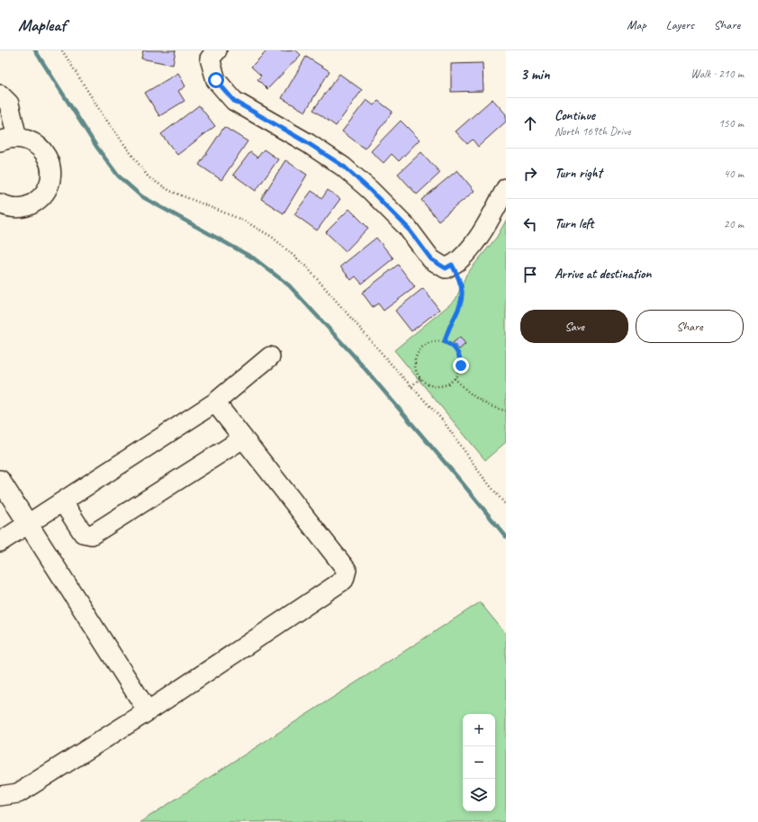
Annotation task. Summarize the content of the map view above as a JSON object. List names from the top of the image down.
{
  "page": {
    "header": "Mapleaf",
    "nav": ["Map", "Layers", "Share"],
    "heading": ["3 min", "Walk · 210 m"],
    "list": [
      ["Continue", "North 169th Drive", "150 m"],
      ["Turn right", "40 m"],
      ["Turn left", "20 m"],
      "Arrive at destination"
    ],
    "buttons": ["Save", "Share"],
    "map_buttons": ["+", "−"]
  }
}
